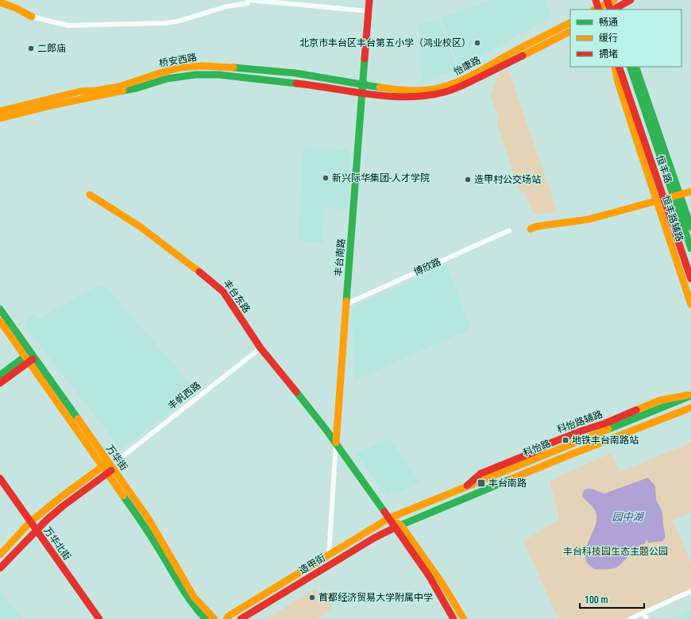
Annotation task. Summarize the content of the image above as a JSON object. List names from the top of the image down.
{
  "streets": {
    "main road": [
      "桥安西路",
      "怡康路",
      "恒丰路",
      "恒丰路辅路",
      "丰台南路",
      "丰台东路",
      "科怡路",
      "万华街",
      "万华北街",
      "造甲街"
    ],
    "street": ["博欣路", "丰帆西路"]
  },
  "crossings": [
    ["桥安西路", "怡康路"],
    ["桥安西路", "丰台南路"],
    ["怡康路", "丰台南路"],
    ["恒丰路", "恒丰路辅路"],
    ["丰台南路", "博欣路"],
    ["丰台南路", "丰台东路"],
    ["丰台南路", "造甲街"],
    ["丰台东路", "丰帆西路"],
    ["丰台东路", "造甲街"],
    ["科怡路", "造甲街"]
  ],
  "water": ["园中湖"],
  "parks": ["丰台科技园生态主题公园"],
  "places": {
    "other": [
      "北京市丰台区丰台第五小学（鸿业校区）",
      "二郎庙",
      "新兴际华集团-人才学院",
      "造甲村公交场站",
      "首都经济贸易大学附属中学"
    ],
    "transit": ["地铁丰台南路站", "丰台南路"]
  },
  "legend": ["畅通", "缓行", "拥堵"],
  "scale_bar": "100 m"
}
